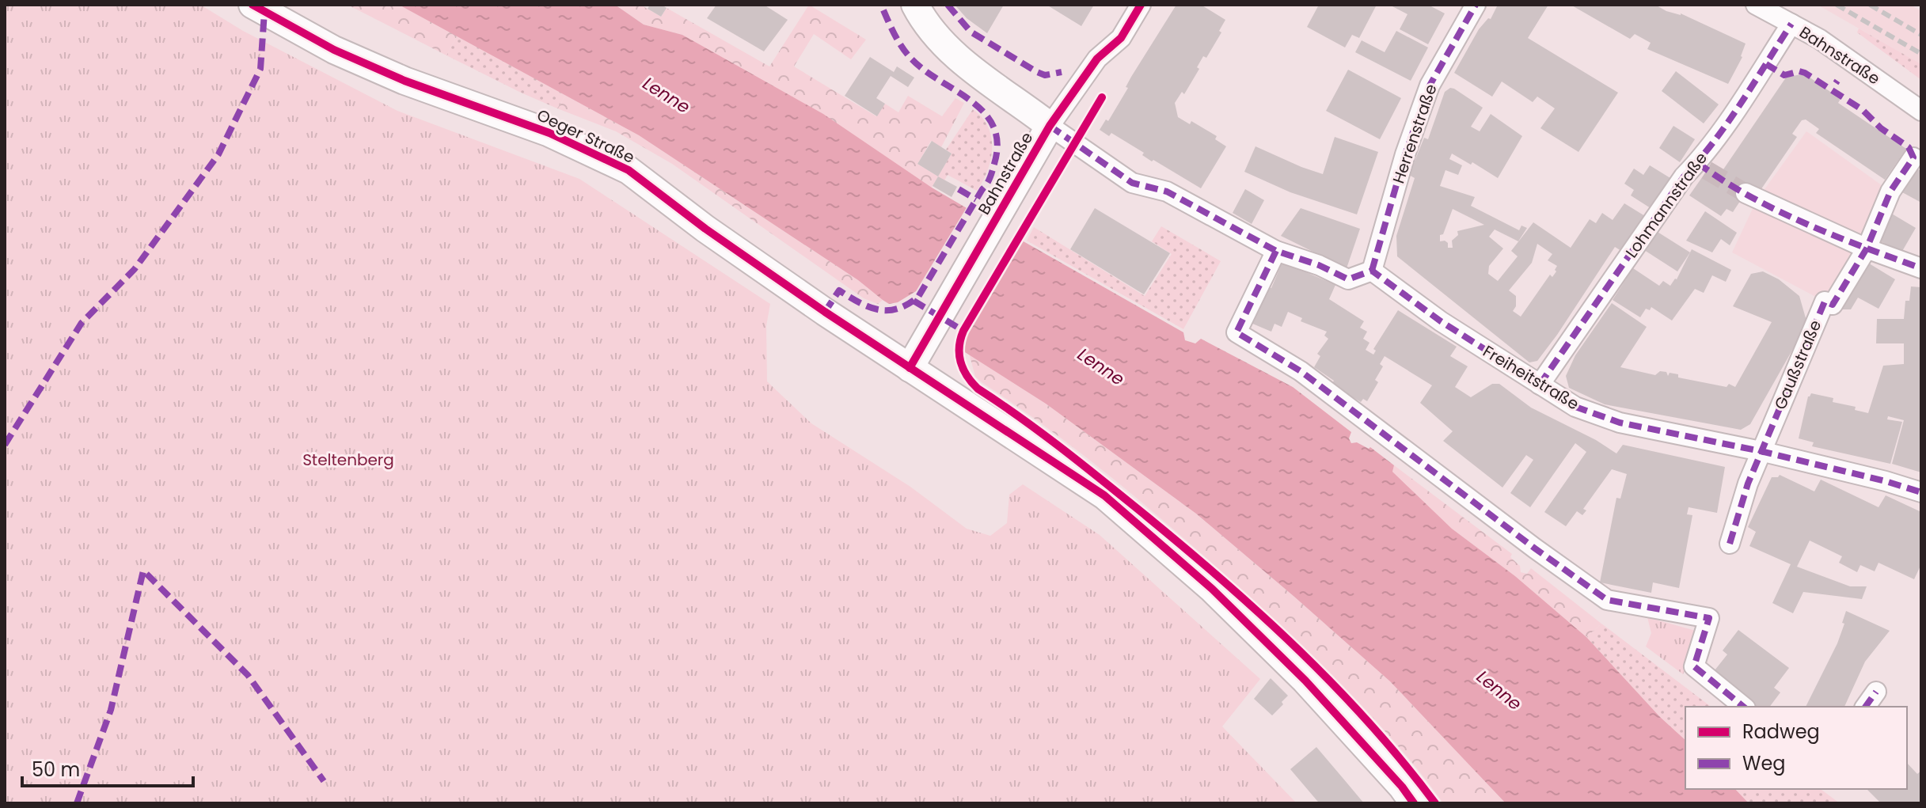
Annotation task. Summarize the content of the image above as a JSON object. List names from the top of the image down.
{
  "streets": {
    "street": [
      "Bahnstraße",
      "Herrenstraße",
      "Oeger Straße",
      "Lohmannstraße",
      "Gaußstraße",
      "Freiheitstraße"
    ]
  },
  "crossings": [
    ["Bahnstraße", "Oeger Straße"],
    ["Bahnstraße", "Lohmannstraße"],
    ["Herrenstraße", "Freiheitstraße"],
    ["Lohmannstraße", "Freiheitstraße"],
    ["Gaußstraße", "Freiheitstraße"]
  ],
  "water": ["Lenne"],
  "parks": ["Steltenberg"],
  "legend": ["Radweg", "Weg"],
  "scale_bar": "50 m"
}
